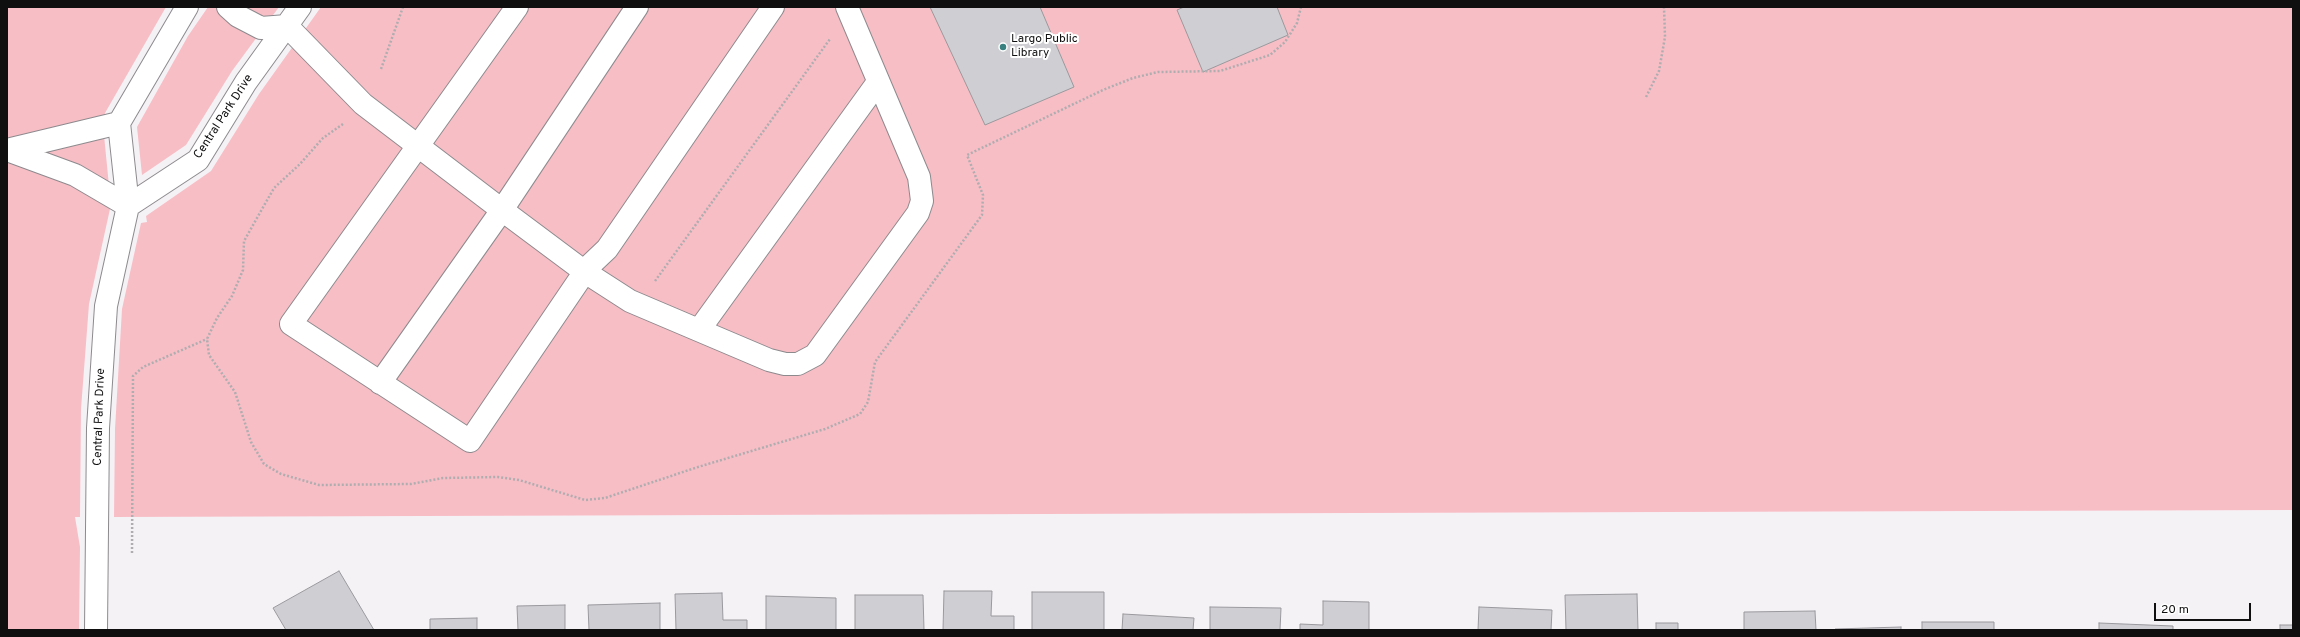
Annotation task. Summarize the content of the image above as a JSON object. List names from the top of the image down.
{
  "streets": {
    "street": ["Central Park Drive"]
  },
  "places": ["Largo Public Library"],
  "scale_bar": "20 m"
}
